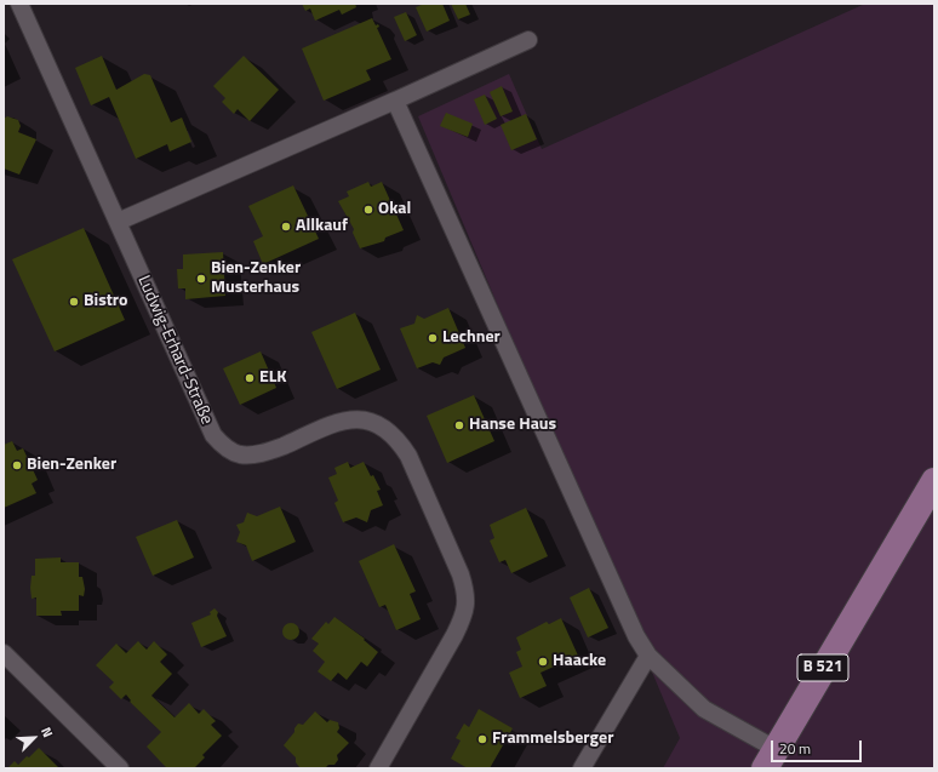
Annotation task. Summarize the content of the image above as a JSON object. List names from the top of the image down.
{
  "streets": {
    "main road": ["B 521"],
    "lane": ["Ludwig-Erhard-Straße"]
  },
  "places": [
    "Okal",
    "Allkauf",
    "Bien-Zenker Musterhaus",
    "Bistro",
    "Lechner",
    "ELK",
    "Hanse Haus",
    "Bien-Zenker",
    "Haacke",
    "Frammelsberger"
  ],
  "scale_bar": "20 m",
  "north": "top right"
}
